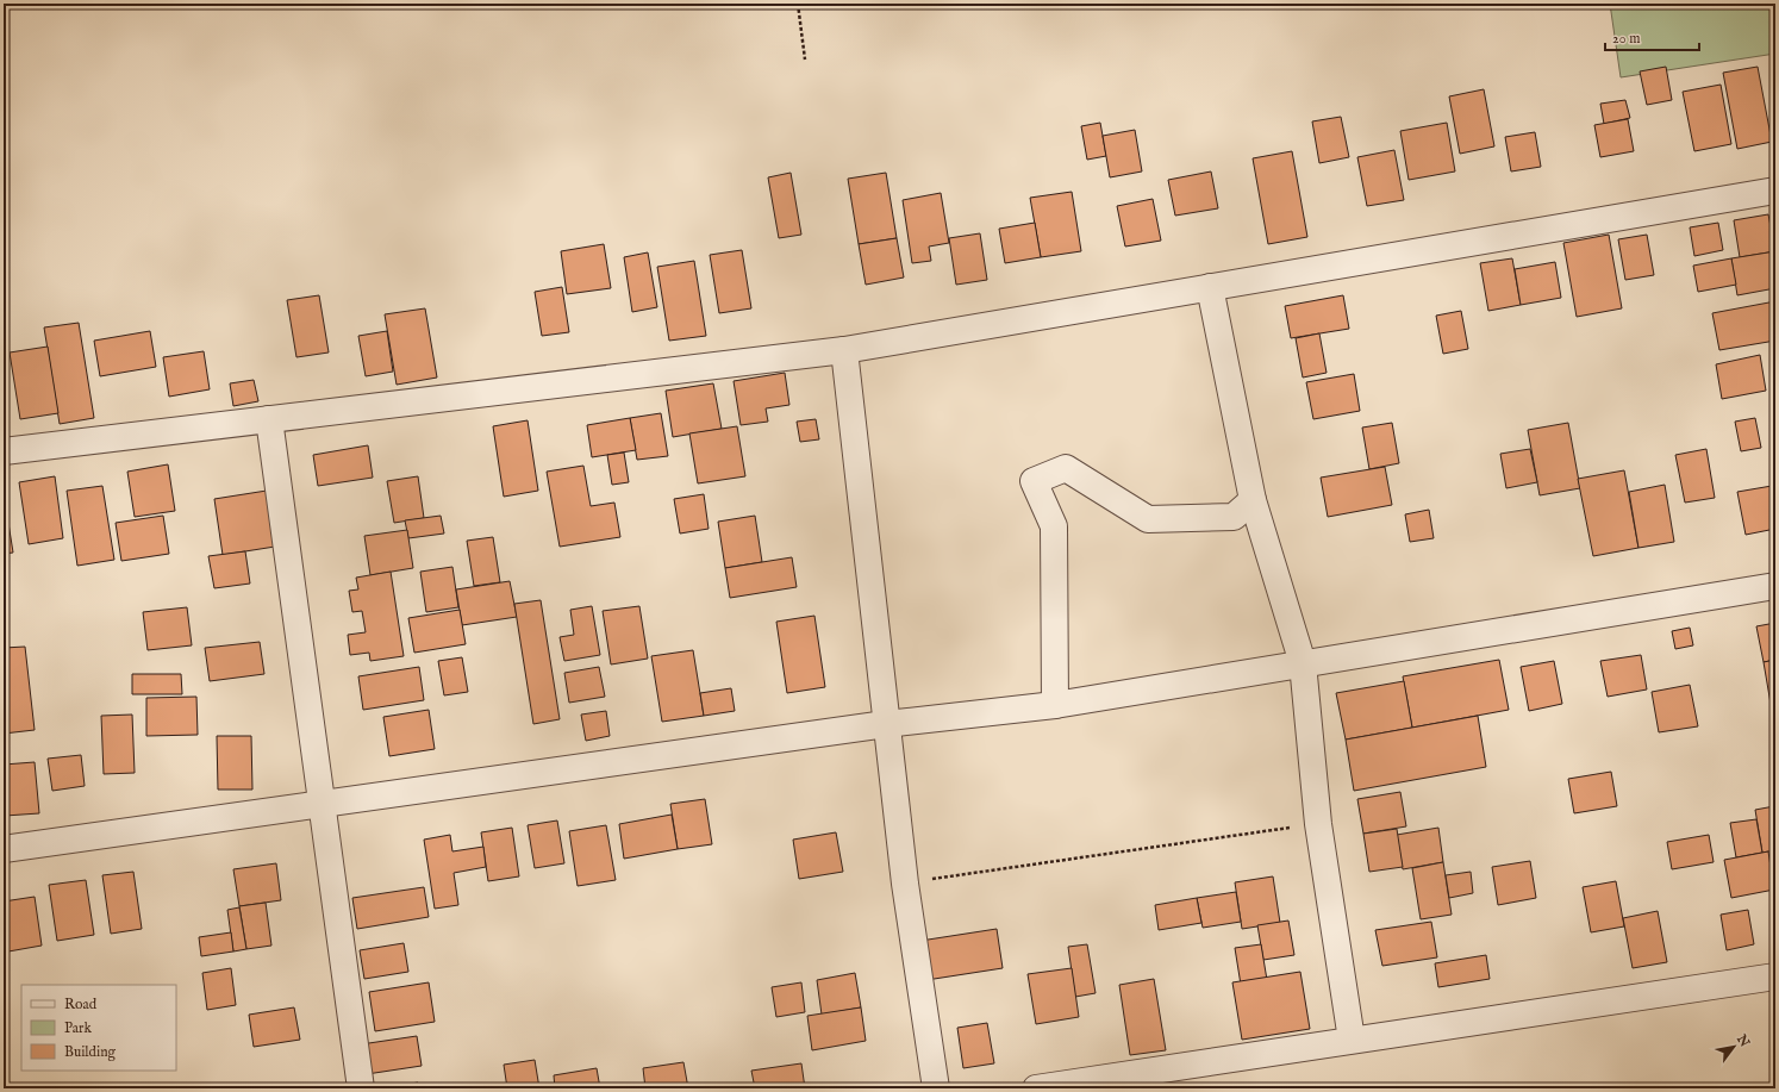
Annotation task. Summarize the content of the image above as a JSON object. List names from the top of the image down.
{
  "legend": ["Road", "Park", "Building"],
  "scale_bar": "20 m",
  "north": "top right"
}
